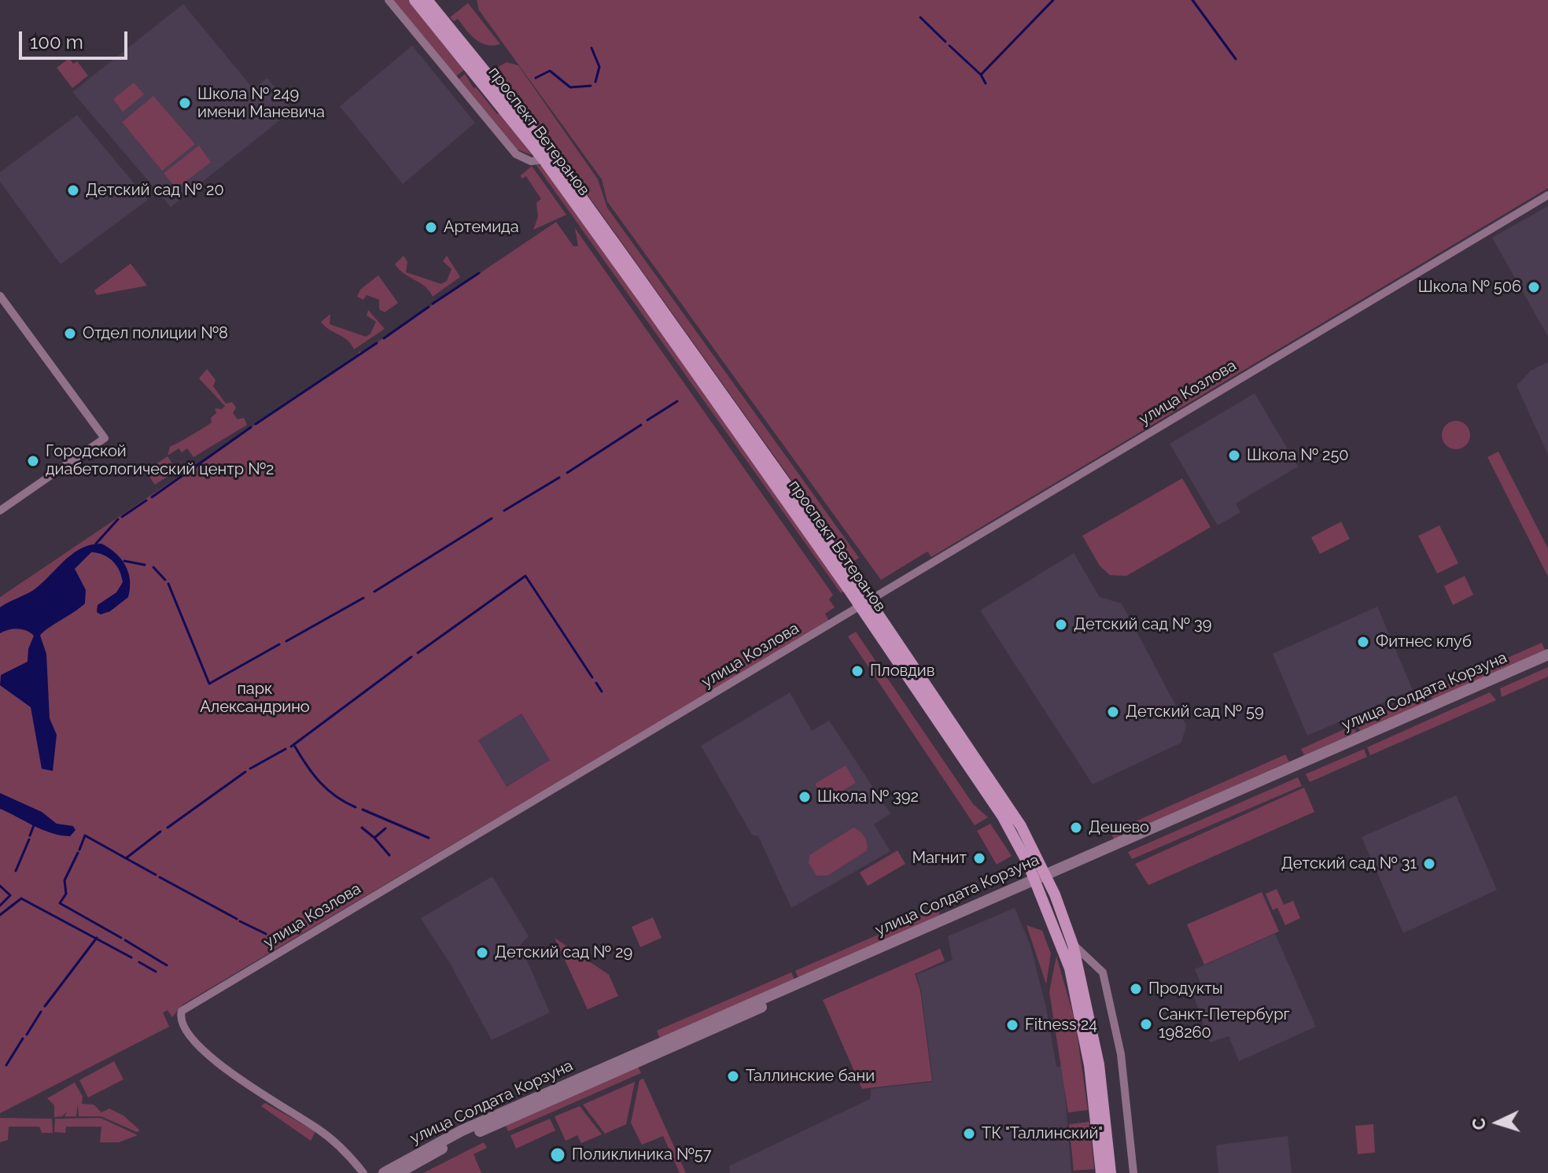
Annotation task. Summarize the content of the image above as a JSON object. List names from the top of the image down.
{
  "streets": {
    "main road": ["проспект Ветеранов"],
    "street": ["улица Козлова", "улица Солдата Корзуна"]
  },
  "crossings": [
    ["проспект Ветеранов", "улица Козлова"],
    ["проспект Ветеранов", "улица Солдата Корзуна"]
  ],
  "parks": ["парк Александрино"],
  "places": [
    "Школа № 249 имени Маневича",
    "Детский сад № 20",
    "Артемида",
    "Школа № 506",
    "Отдел полиции №8",
    "Школа № 250",
    "Городской диабетологический центр №2",
    "Детский сад № 39",
    "Фитнес клуб",
    "Пловдив",
    "Детский сад № 59",
    "Школа № 392",
    "Дешево",
    "Магнит",
    "Детский сад № 31",
    "Детский сад № 29",
    "Продукты",
    "Санкт-Петербург 198260",
    "Fitness 24",
    "Таллинские бани",
    "ТК \"Таллинский\"",
    "Поликлиника №57"
  ],
  "scale_bar": "100 m",
  "north": "left"
}
